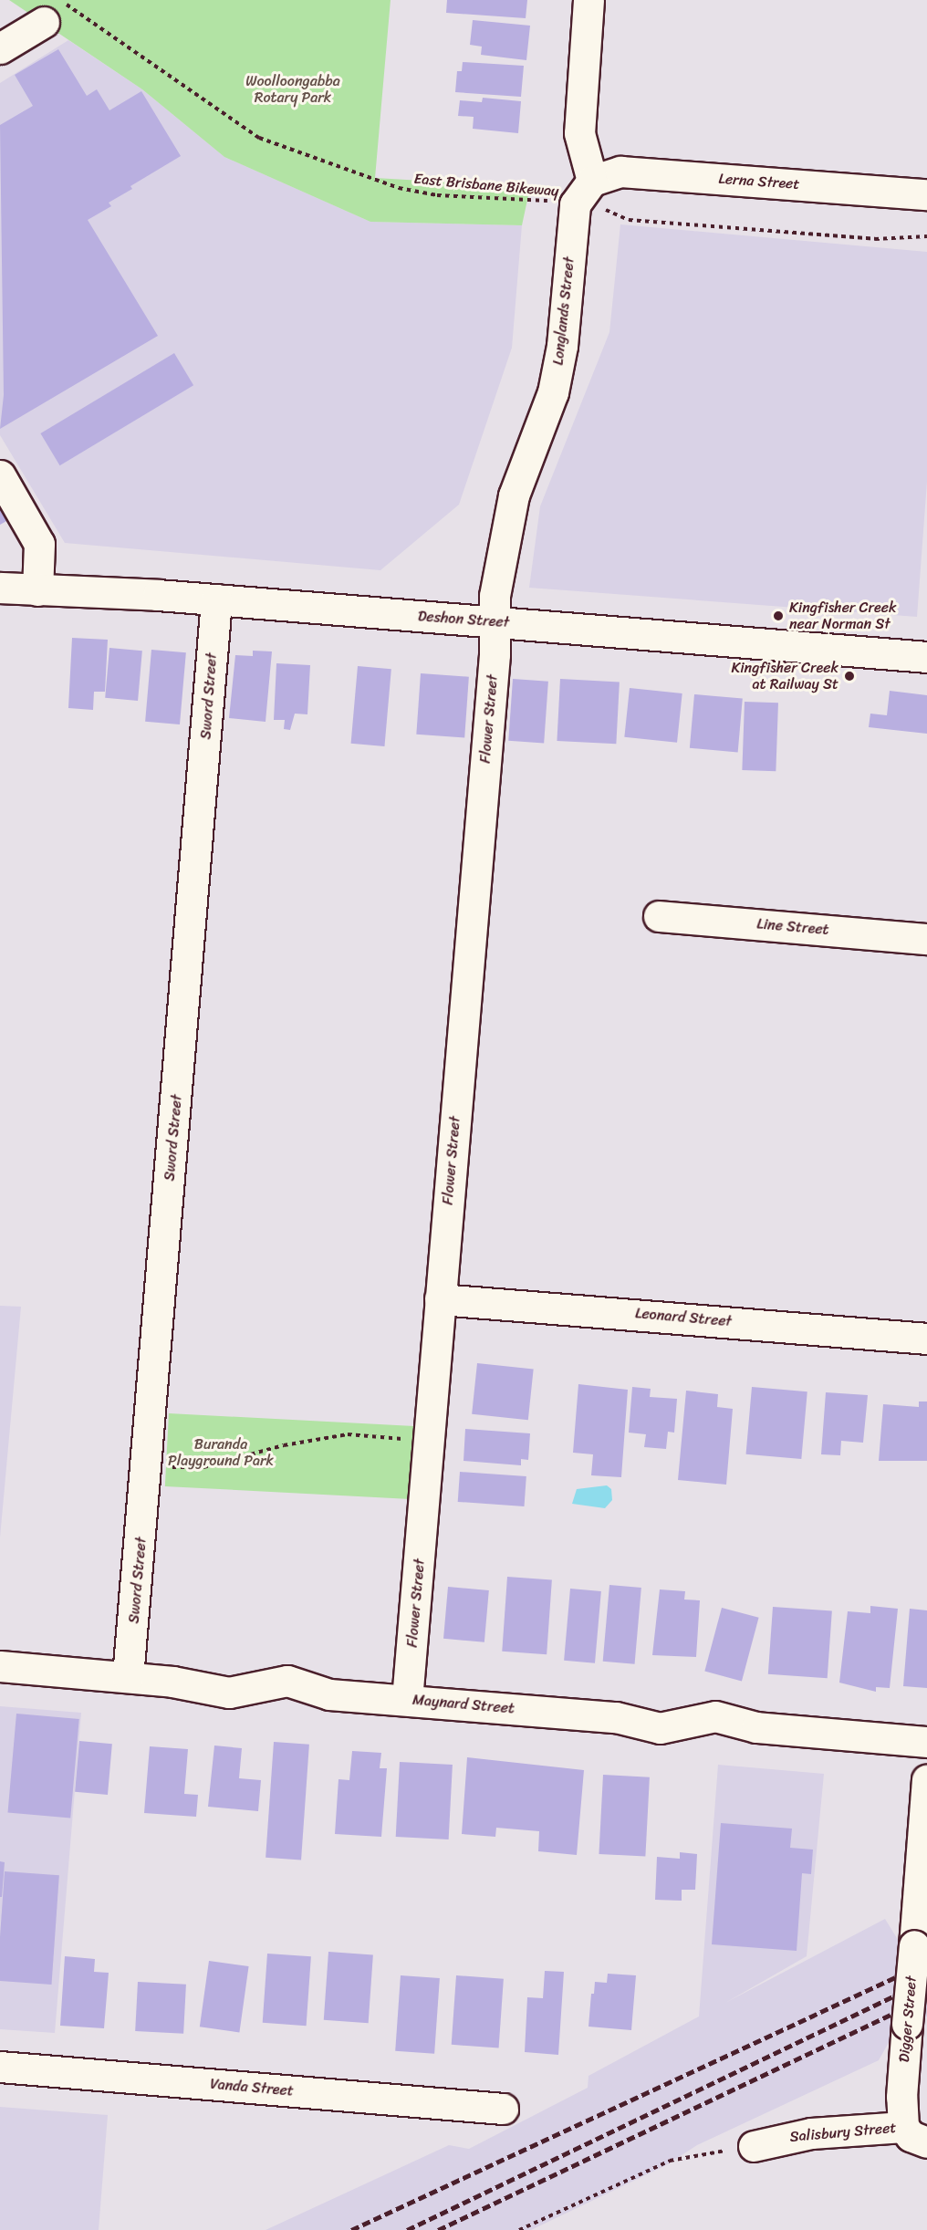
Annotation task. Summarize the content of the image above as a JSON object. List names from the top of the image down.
{
  "streets": {
    "street": [
      "Lerna Street",
      "Longlands Street",
      "Deshon Street",
      "Sword Street",
      "Flower Street",
      "Line Street",
      "Leonard Street",
      "Maynard Street",
      "Digger Street",
      "Vanda Street",
      "Salisbury Street"
    ],
    "path": ["East Brisbane Bikeway"]
  },
  "crossings": [
    ["East Brisbane Bikeway", "Longlands Street"],
    ["Longlands Street", "Deshon Street"],
    ["Longlands Street", "Flower Street"],
    ["Deshon Street", "Sword Street"],
    ["Deshon Street", "Flower Street"],
    ["Sword Street", "Maynard Street"],
    ["Flower Street", "Leonard Street"],
    ["Flower Street", "Maynard Street"],
    ["Digger Street", "Salisbury Street"]
  ],
  "parks": ["Woolloongabba Rotary Park", "Buranda Playground Park"],
  "places": ["Kingfisher Creek near Norman St", "Kingfisher Creek at Railway St"]
}
